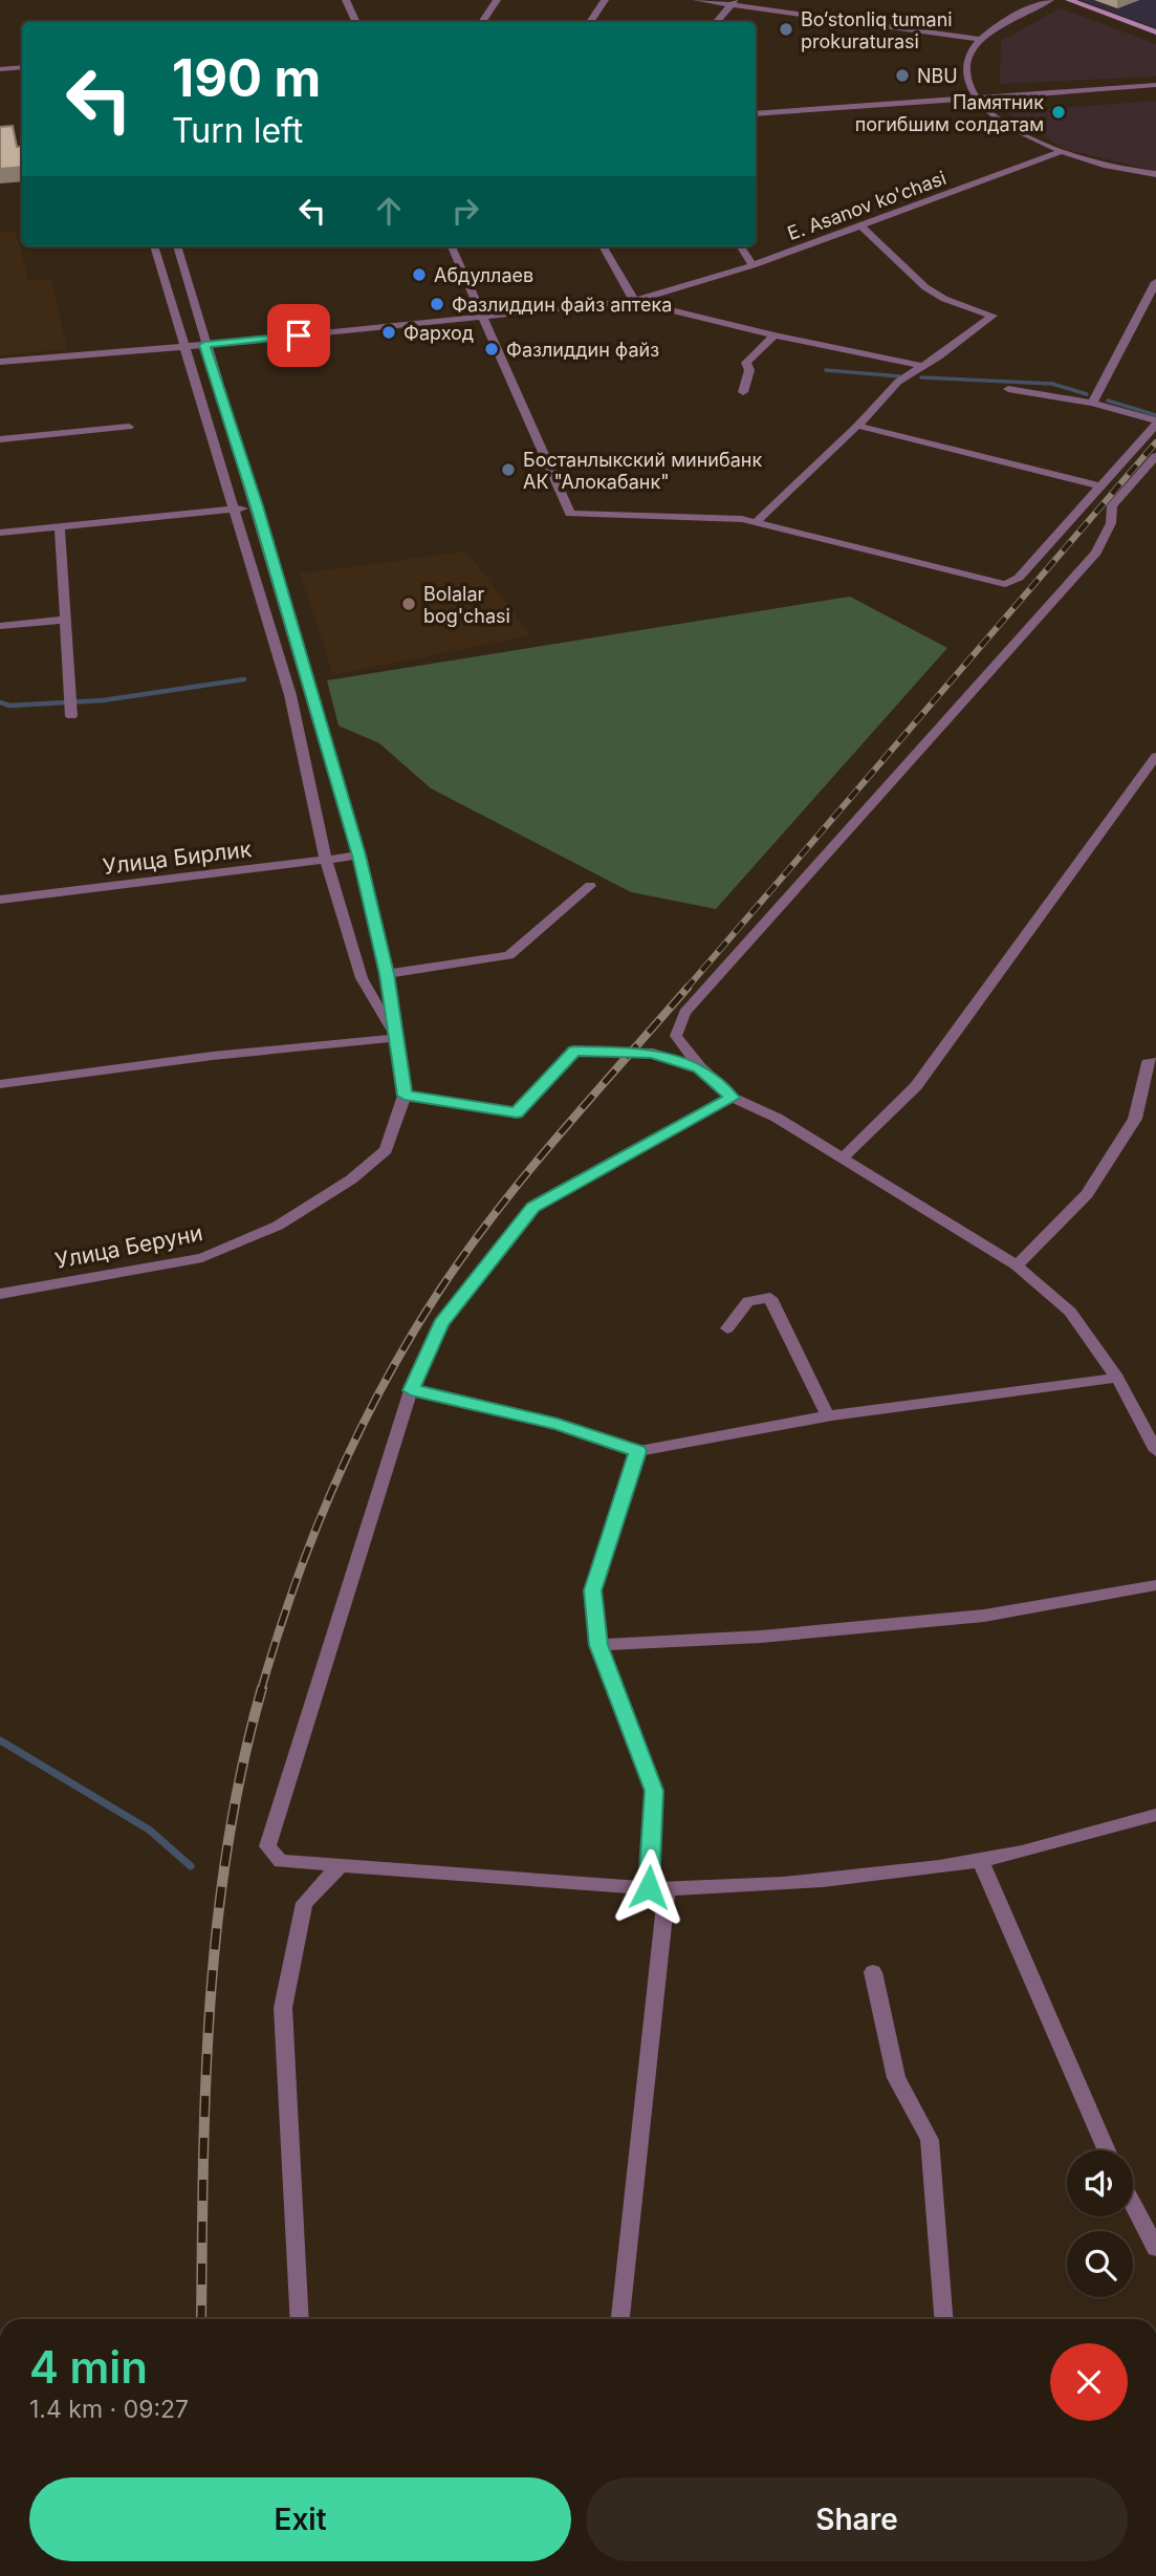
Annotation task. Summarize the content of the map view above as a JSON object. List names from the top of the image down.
{
  "streets": {
    "street": ["E. Asanov ko'chasi", "Улица Бирлик", "Улица Беруни"]
  },
  "crossings": [
    ["E. Asanov ko'chasi", "Улица Беруни"],
    ["Улица Бирлик", "Улица Беруни"]
  ],
  "places": [
    "Bo‘stonliq tumani prokuraturasi",
    "NBU",
    "Памятник погибшим солдатам",
    "Абдуллаев",
    "Фазлиддин файз аптека",
    "Фарход",
    "Фазлиддин файз",
    "Бостанлыкский минибанк АК \"Алокабанк\"",
    "Bolalar bog'chasi"
  ],
  "page": {
    "turn": ["190 m", "Turn left"],
    "heading": ["4 min", "1.4 km · 09:27"],
    "buttons": ["Exit", "Share"]
  }
}
